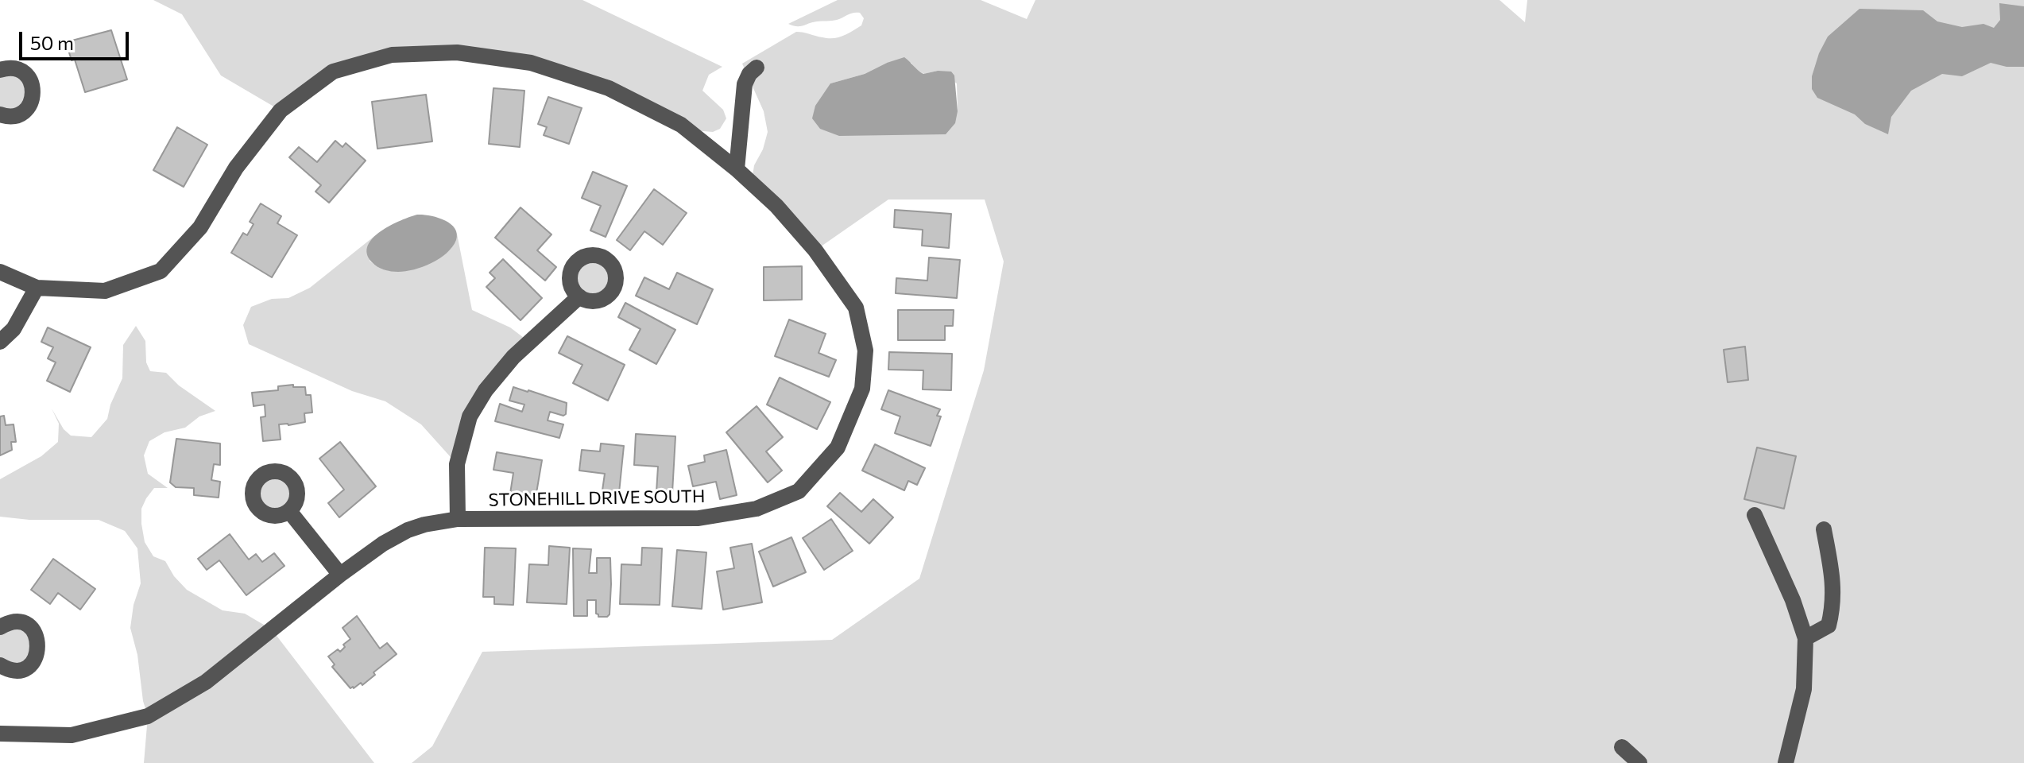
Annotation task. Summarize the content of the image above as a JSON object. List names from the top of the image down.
{
  "streets": {
    "street": ["STONEHILL DRIVE SOUTH"]
  },
  "scale_bar": "50 m"
}
